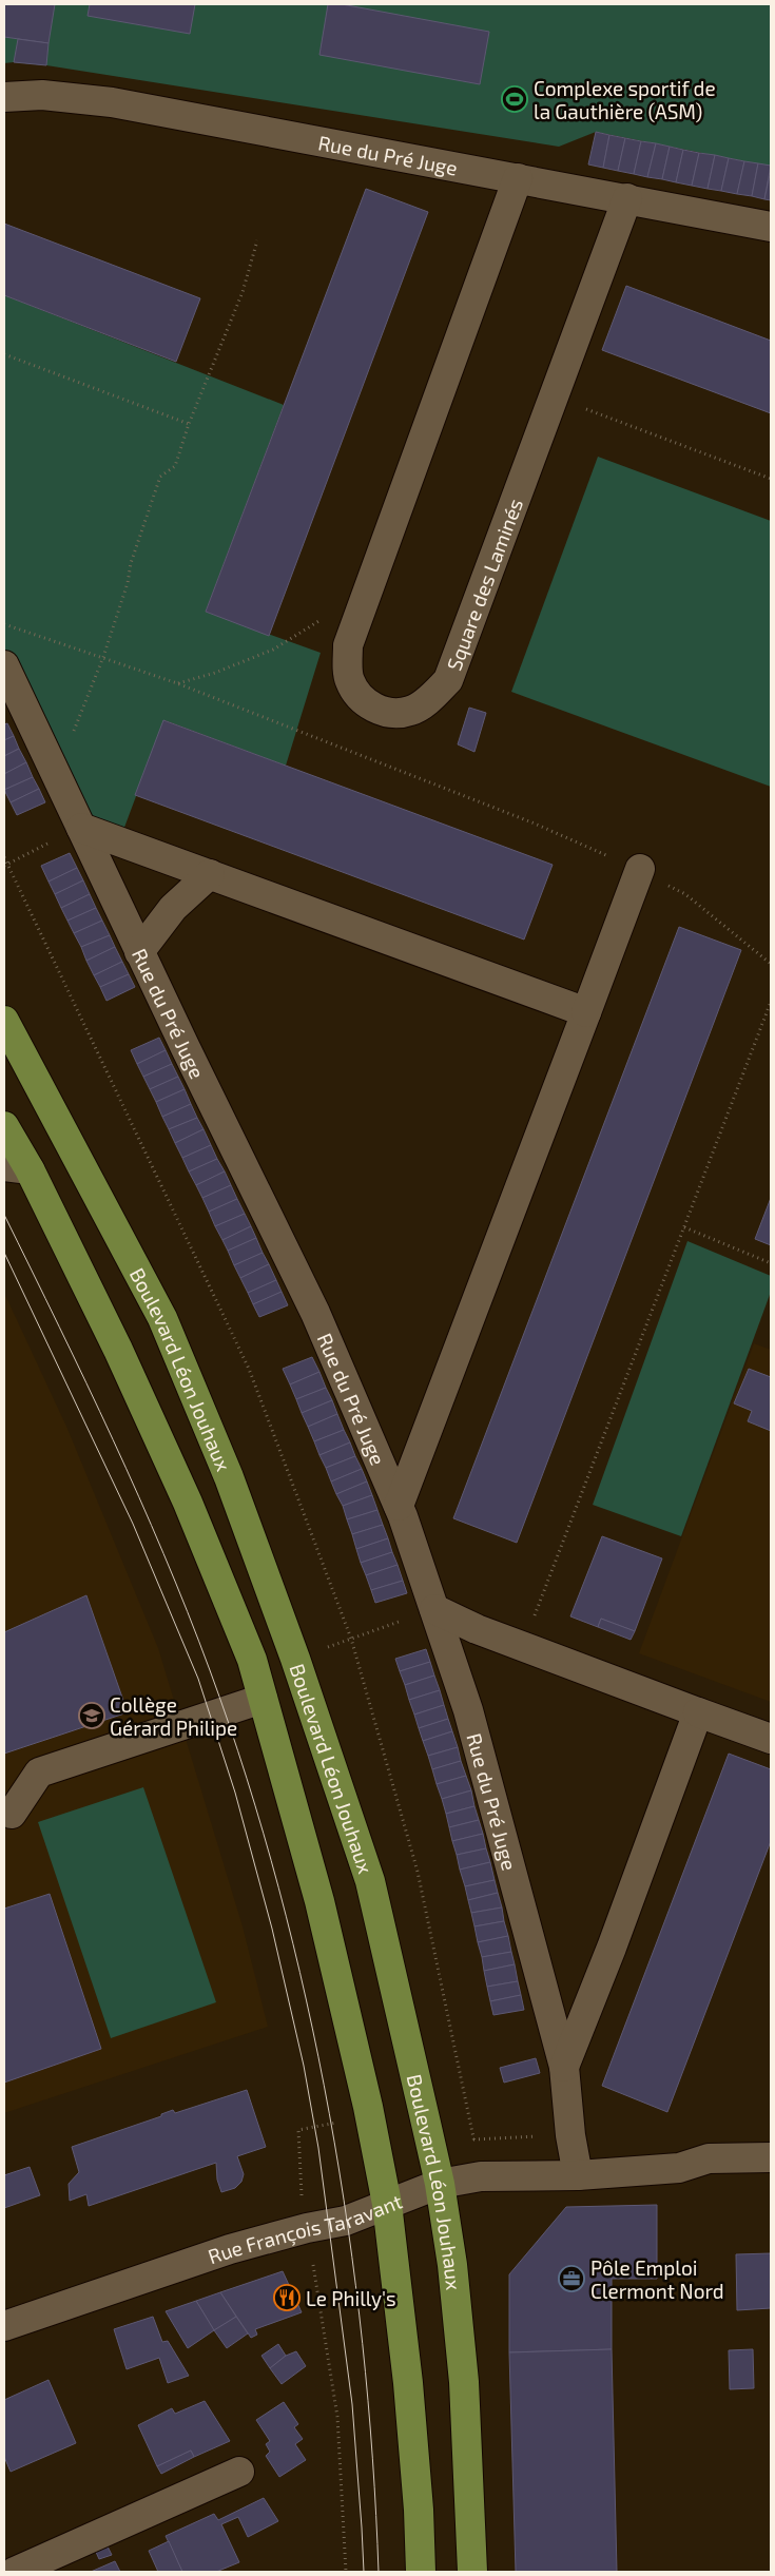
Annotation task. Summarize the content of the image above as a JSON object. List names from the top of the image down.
{
  "streets": {
    "main road": ["Boulevard Léon Jouhaux"],
    "street": ["Rue du Pré Juge", "Square des Laminés", "Rue François Taravant"]
  },
  "crossings": [
    ["Rue du Pré Juge", "Square des Laminés"],
    ["Rue du Pré Juge", "Rue François Taravant"],
    ["Boulevard Léon Jouhaux", "Rue François Taravant"]
  ],
  "places": {
    "sports": ["Complexe sportif de la Gauthière (ASM)"],
    "school or university": ["Collège Gérard Philipe"],
    "office": ["Pôle Emploi Clermont Nord"],
    "restaurant": ["Le Philly's"]
  }
}
